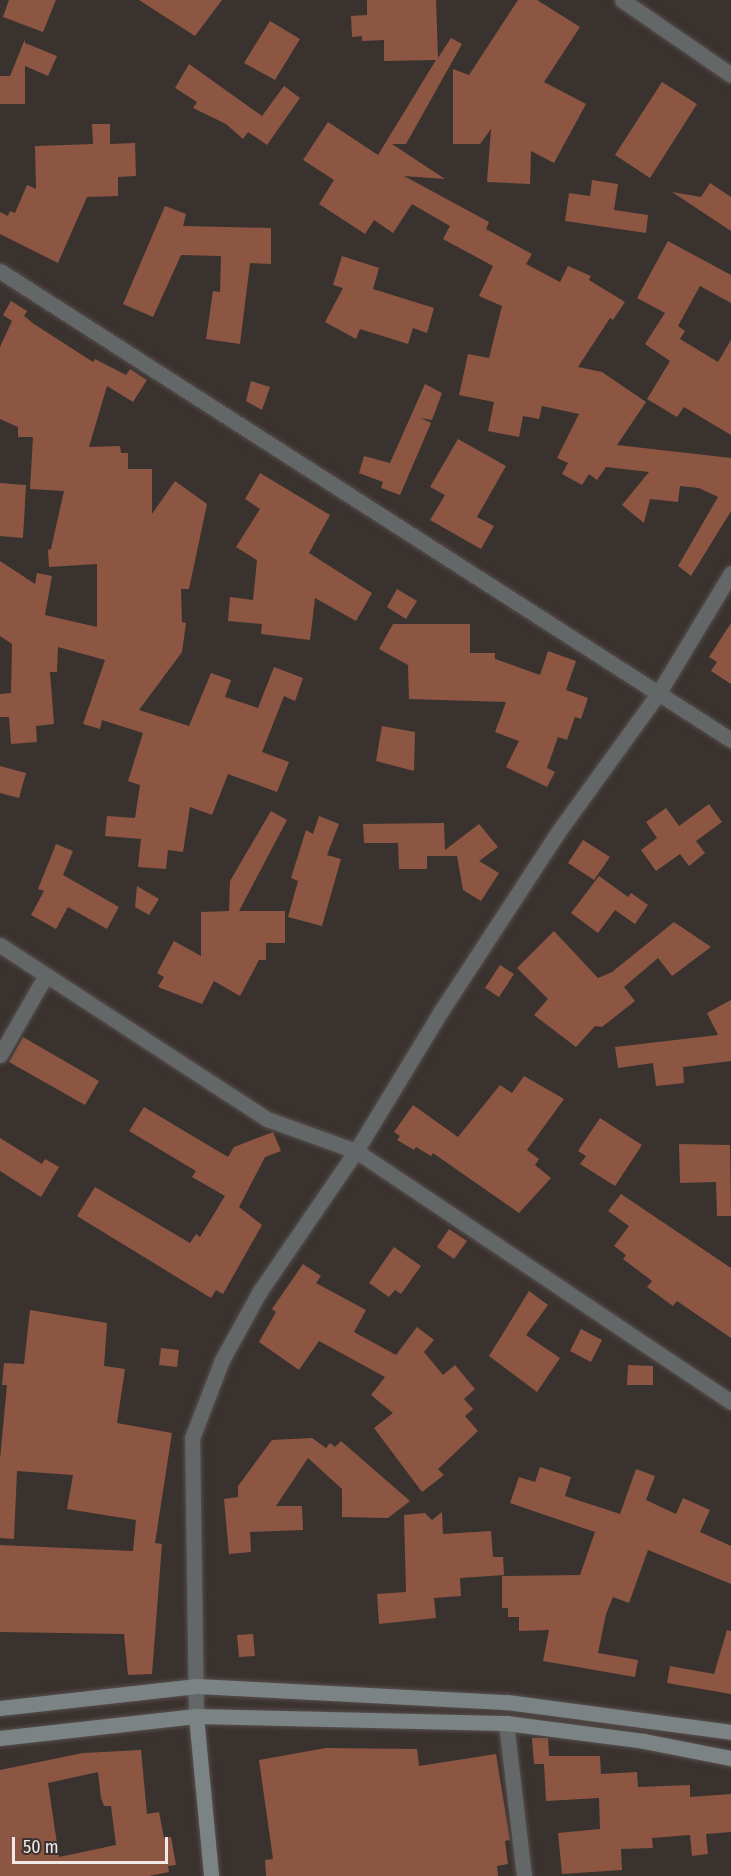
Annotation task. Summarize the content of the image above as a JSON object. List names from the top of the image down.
{
  "scale_bar": "50 m"
}
